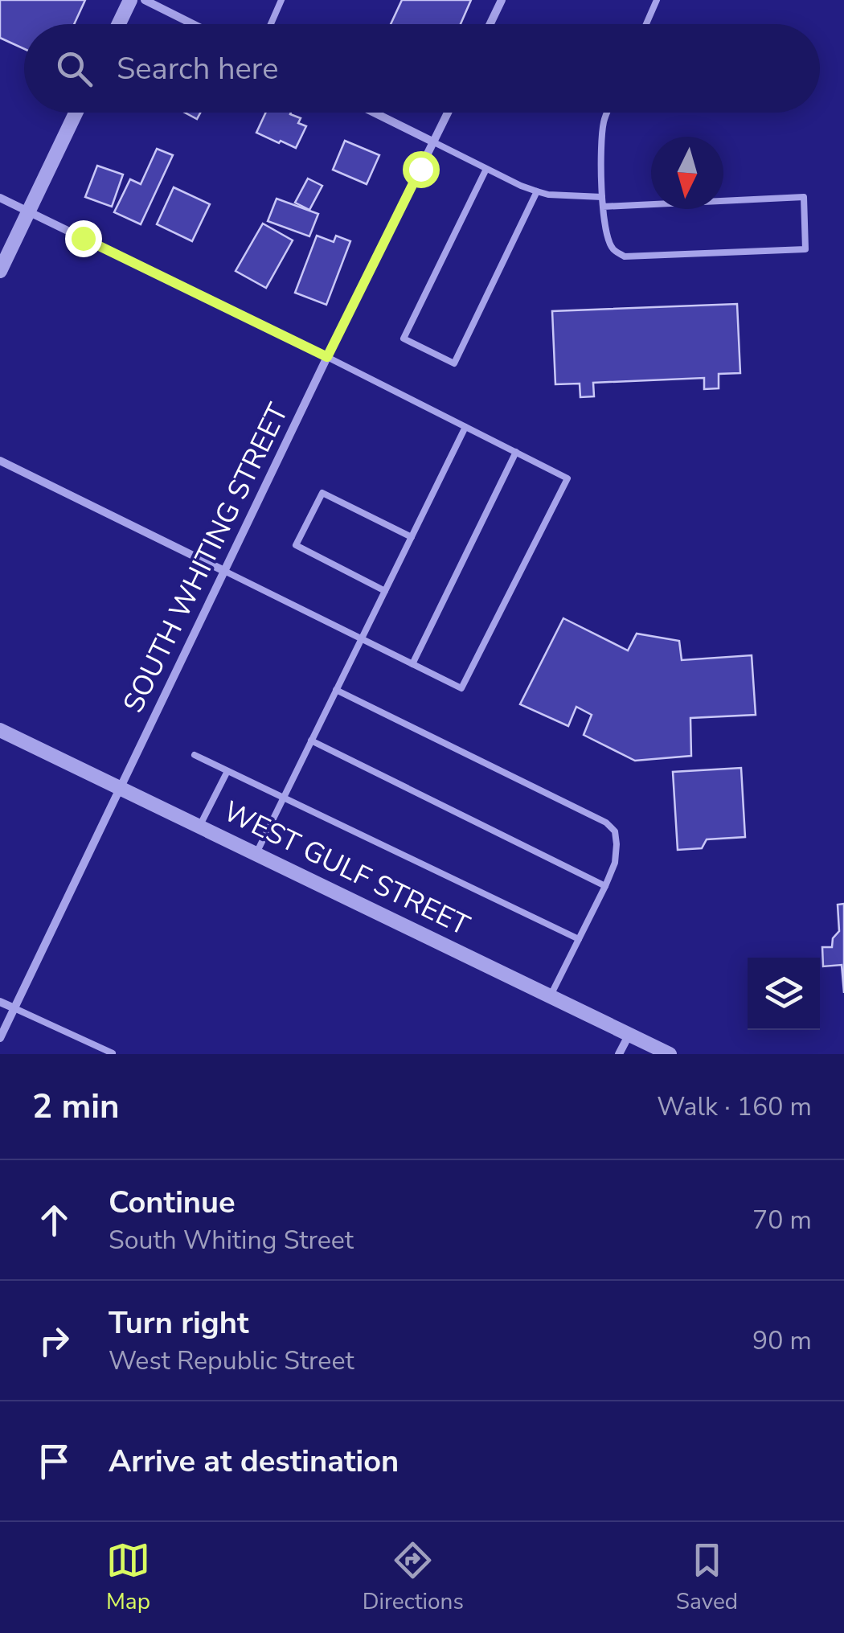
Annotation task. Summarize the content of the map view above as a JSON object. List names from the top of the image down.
{
  "streets": {
    "street": ["SOUTH WHITING STREET", "WEST GULF STREET"]
  },
  "crossings": [
    ["SOUTH WHITING STREET", "WEST GULF STREET"]
  ],
  "north": "bottom",
  "page": {
    "search": "Search here",
    "heading": ["2 min", "Walk · 160 m"],
    "list": [
      ["Continue", "South Whiting Street", "70 m"],
      ["Turn right", "West Republic Street", "90 m"],
      "Arrive at destination"
    ],
    "nav": ["Map", "Directions", "Saved"]
  }
}
